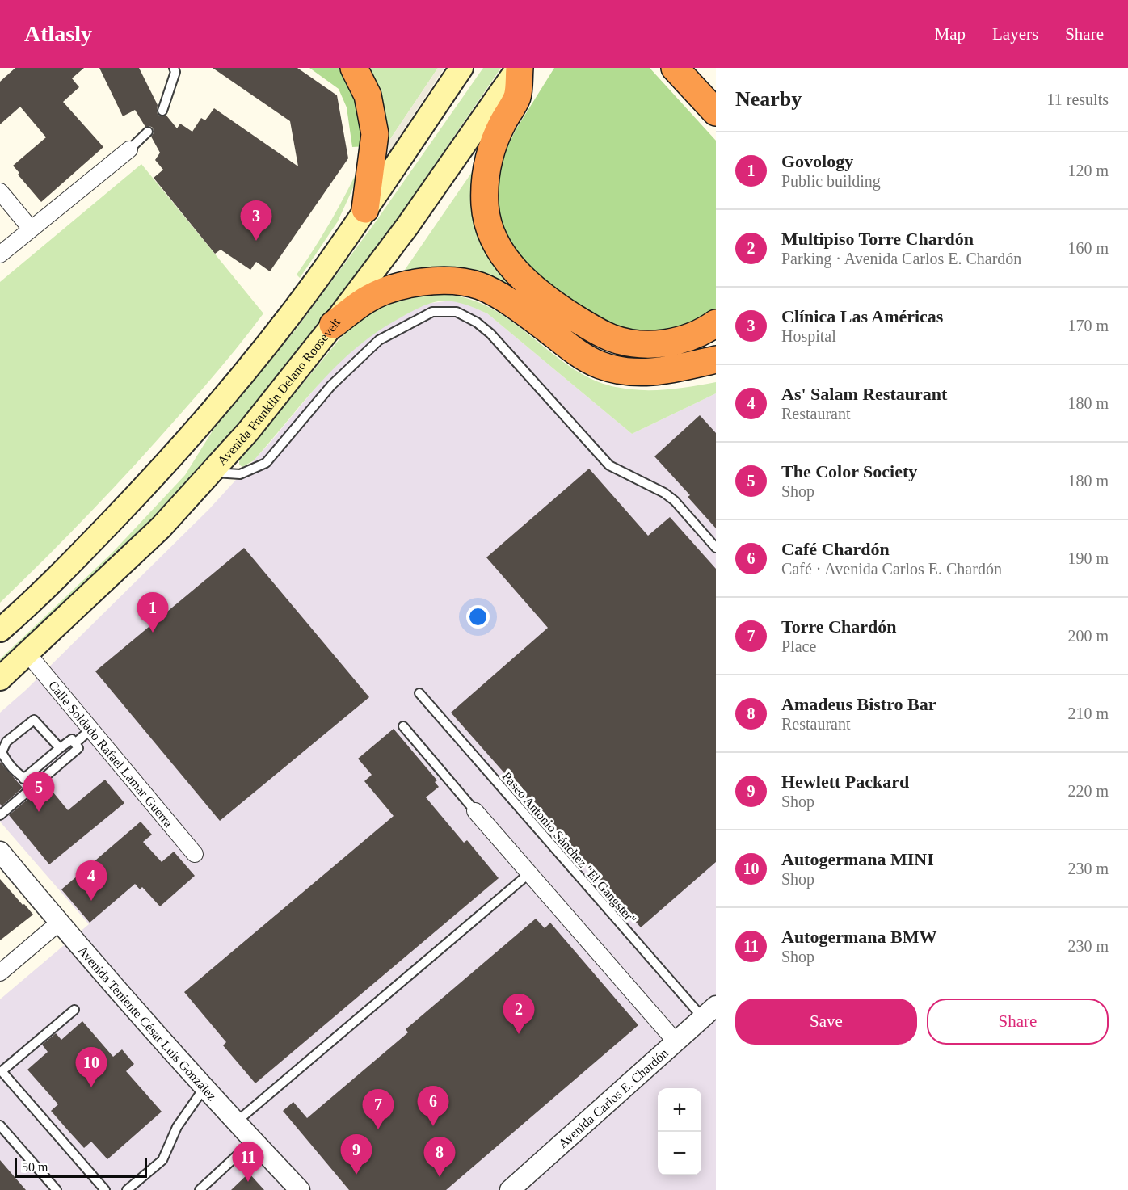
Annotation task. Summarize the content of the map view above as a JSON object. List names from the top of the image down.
{
  "streets": {
    "main road": ["Avenida Franklin Delano Roosevelt"],
    "street": ["Calle Soldado Rafael Lamar Guerra", "Avenida Teniente César Luis González", "Avenida Carlos E. Chardón"],
    "lane": ["Paseo Antonio Sánchez \"El Gangster\""]
  },
  "crossings": [
    ["Avenida Franklin Delano Roosevelt", "Calle Soldado Rafael Lamar Guerra"],
    ["Paseo Antonio Sánchez \"El Gangster\"", "Avenida Carlos E. Chardón"]
  ],
  "scale_bar": "50 m",
  "page": {
    "header": "Atlasly",
    "nav": ["Map", "Layers", "Share"],
    "heading": ["Nearby", "11 results"],
    "list": [
      {
        "mark": "1",
        "name": "Govology",
        "note": "Public building",
        "value": "120 m"
      },
      {
        "mark": "2",
        "name": "Multipiso Torre Chardón",
        "note": "Parking · Avenida Carlos E. Chardón",
        "value": "160 m"
      },
      {
        "mark": "3",
        "name": "Clínica Las Américas",
        "note": "Hospital",
        "value": "170 m"
      },
      {
        "mark": "4",
        "name": "As' Salam Restaurant",
        "note": "Restaurant",
        "value": "180 m"
      },
      {
        "mark": "5",
        "name": "The Color Society",
        "note": "Shop",
        "value": "180 m"
      },
      {
        "mark": "6",
        "name": "Café Chardón",
        "note": "Café · Avenida Carlos E. Chardón",
        "value": "190 m"
      },
      {
        "mark": "7",
        "name": "Torre Chardón",
        "note": "Place",
        "value": "200 m"
      },
      {
        "mark": "8",
        "name": "Amadeus Bistro Bar",
        "note": "Restaurant",
        "value": "210 m"
      },
      {
        "mark": "9",
        "name": "Hewlett Packard",
        "note": "Shop",
        "value": "220 m"
      },
      {
        "mark": "10",
        "name": "Autogermana MINI",
        "note": "Shop",
        "value": "230 m"
      },
      {
        "mark": "11",
        "name": "Autogermana BMW",
        "note": "Shop",
        "value": "230 m"
      }
    ],
    "pins": [
      "3",
      "1",
      "5",
      "4",
      "2",
      "10",
      "6",
      "7",
      "9",
      "8",
      "11"
    ],
    "buttons": ["Save", "Share"],
    "map_buttons": ["+", "−"],
    "scale": "50 m"
  }
}
